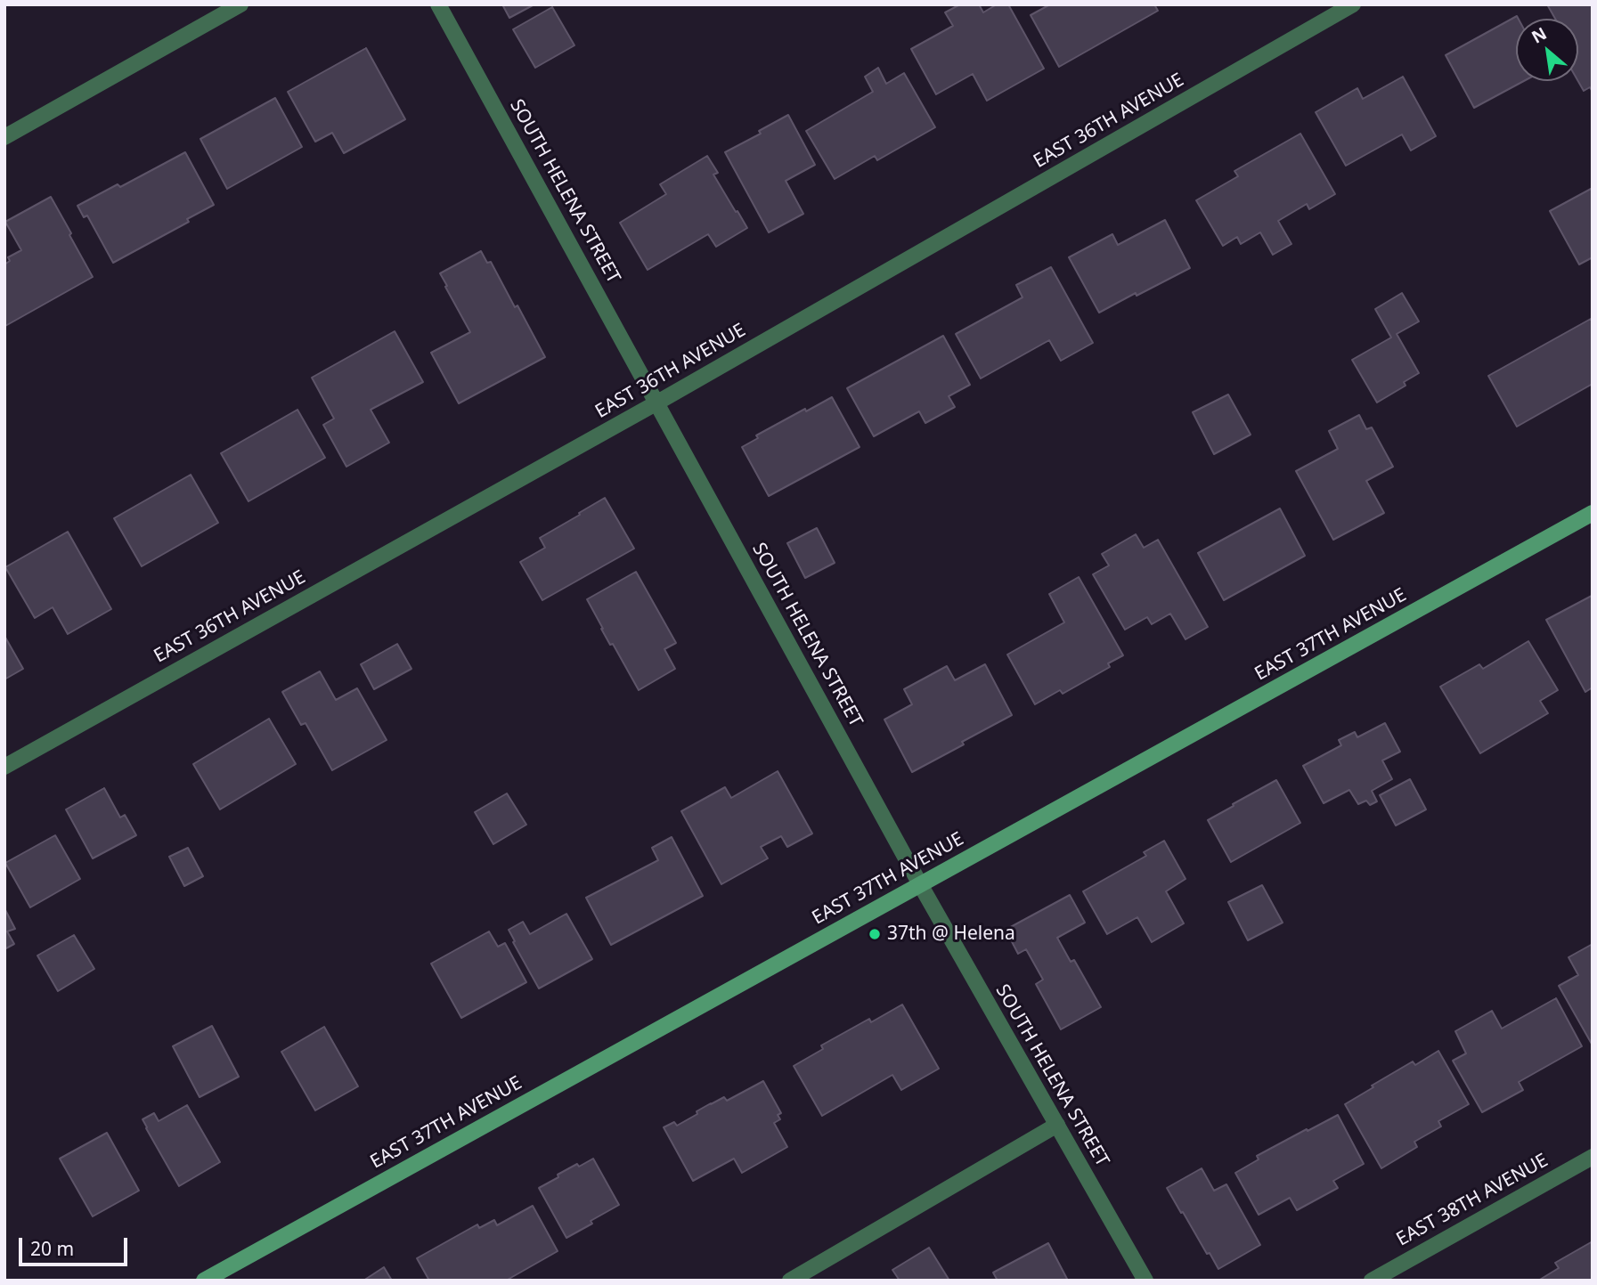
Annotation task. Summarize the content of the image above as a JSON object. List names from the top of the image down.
{
  "streets": {
    "street": [
      "EAST 36TH AVENUE",
      "SOUTH HELENA STREET",
      "EAST 37TH AVENUE",
      "EAST 38TH AVENUE"
    ]
  },
  "crossings": [
    ["EAST 36TH AVENUE", "SOUTH HELENA STREET"],
    ["SOUTH HELENA STREET", "EAST 37TH AVENUE"]
  ],
  "places": ["37th @ Helena"],
  "scale_bar": "20 m",
  "north": "top left"
}
